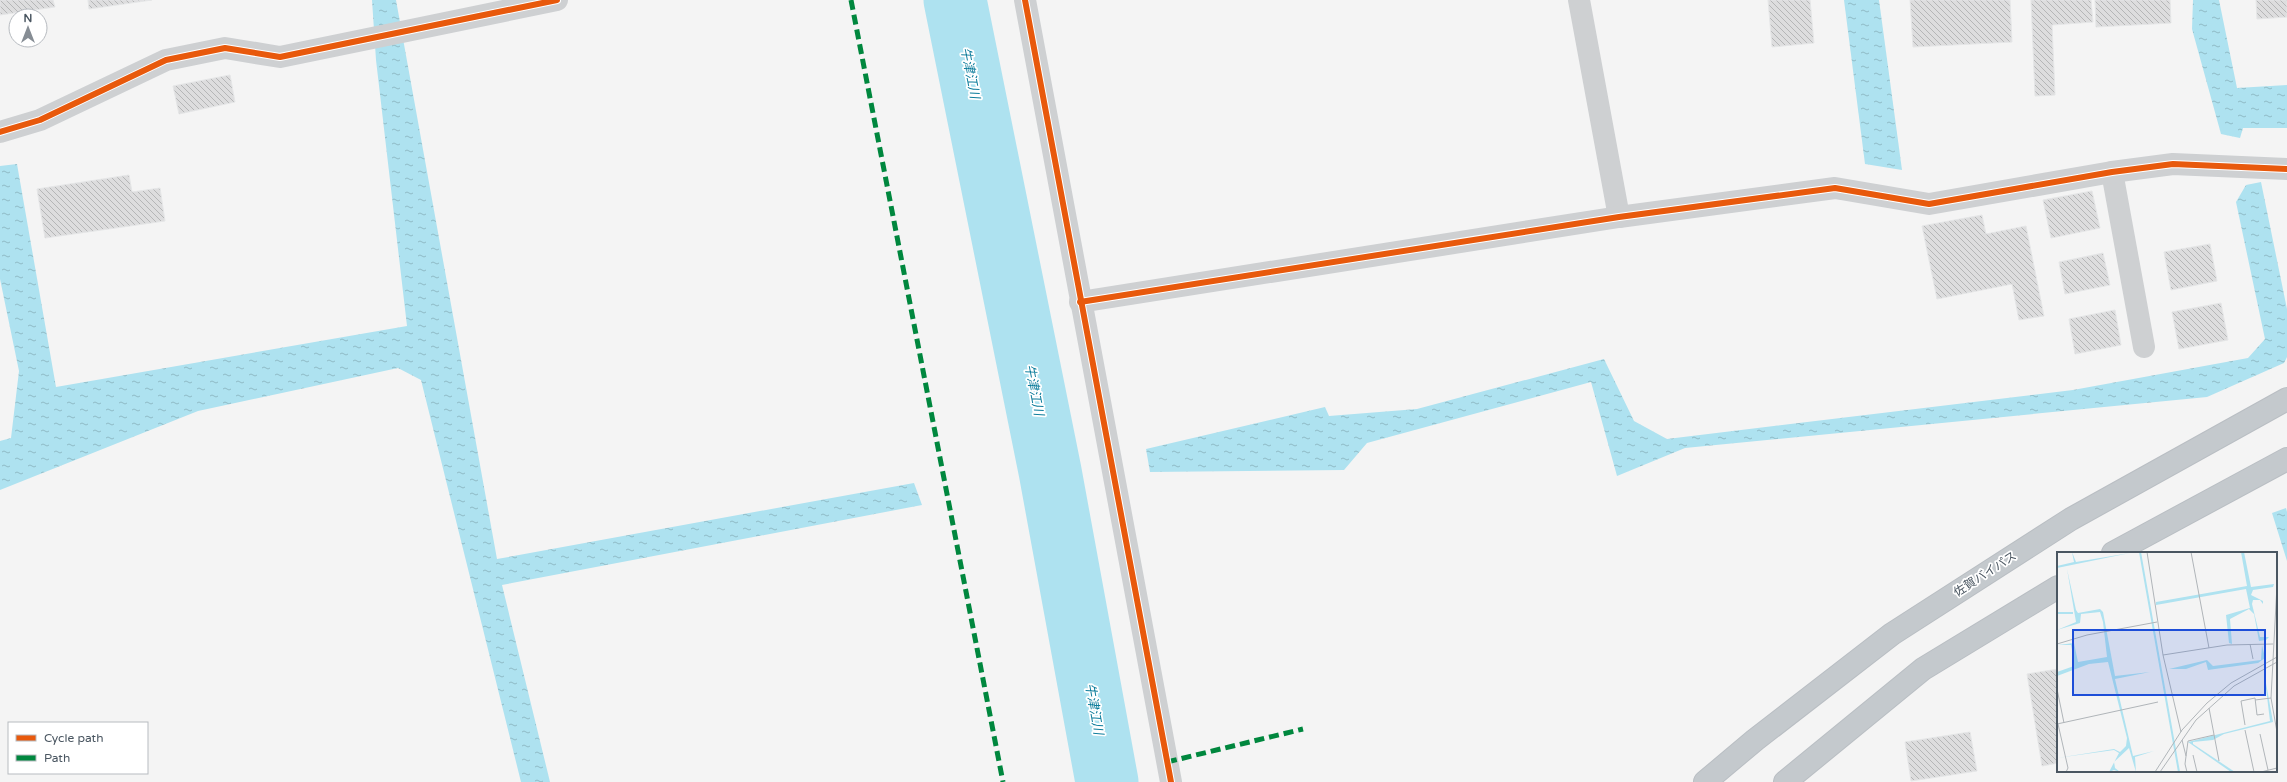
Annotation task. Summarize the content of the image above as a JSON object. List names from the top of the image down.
{
  "streets": {
    "highway": ["佐賀バイパス"]
  },
  "water": ["牛津江川"],
  "legend": ["Cycle path", "Path"],
  "north": "top"
}
